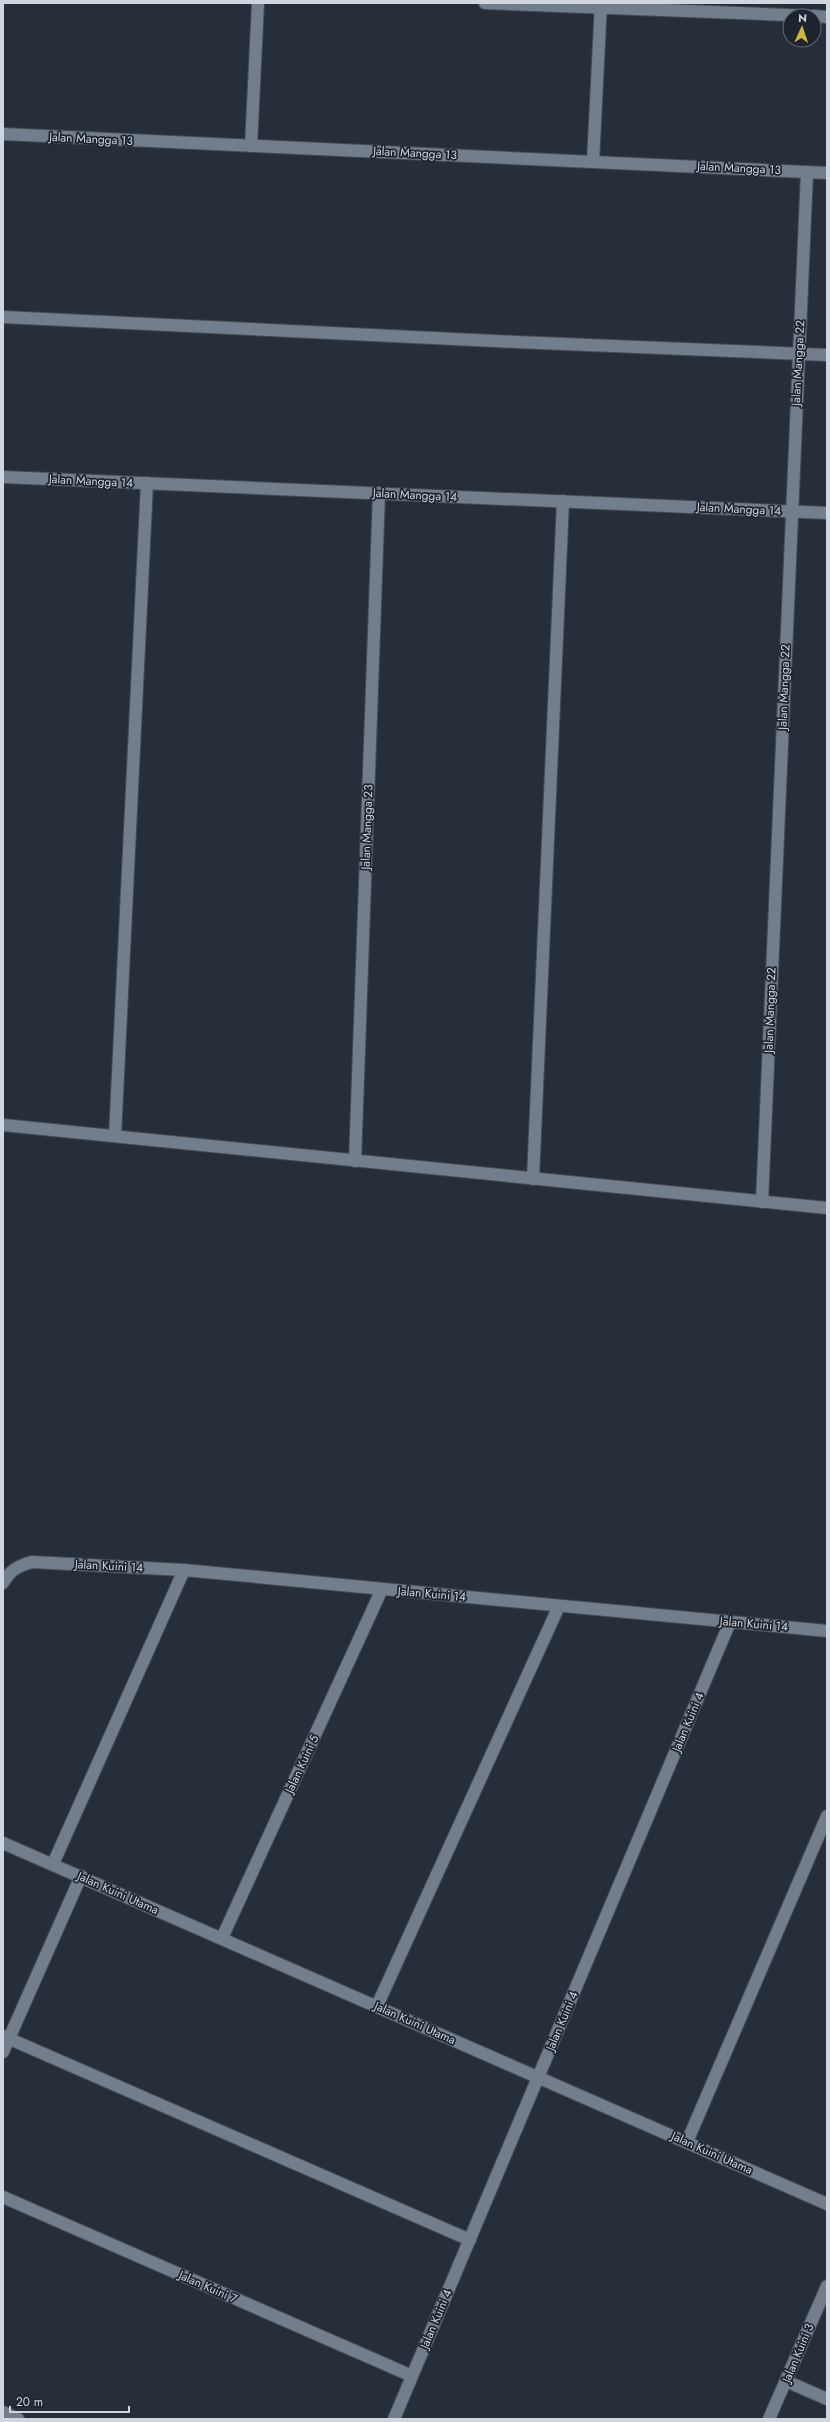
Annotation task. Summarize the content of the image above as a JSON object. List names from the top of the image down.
{
  "streets": {
    "street": [
      "Jalan Mangga 13",
      "Jalan Mangga 22",
      "Jalan Mangga 14",
      "Jalan Mangga 23",
      "Jalan Kuini 14",
      "Jalan Kuini 4",
      "Jalan Kuini 5",
      "Jalan Kuini Utama",
      "Jalan Kuini 7",
      "Jalan Kuini 3"
    ]
  },
  "crossings": [
    ["Jalan Mangga 13", "Jalan Mangga 22"],
    ["Jalan Mangga 22", "Jalan Mangga 14"],
    ["Jalan Mangga 14", "Jalan Mangga 23"],
    ["Jalan Kuini 14", "Jalan Kuini 4"],
    ["Jalan Kuini 14", "Jalan Kuini 5"],
    ["Jalan Kuini 4", "Jalan Kuini Utama"],
    ["Jalan Kuini 4", "Jalan Kuini 7"],
    ["Jalan Kuini 5", "Jalan Kuini Utama"]
  ],
  "scale_bar": "20 m",
  "north": "top"
}
